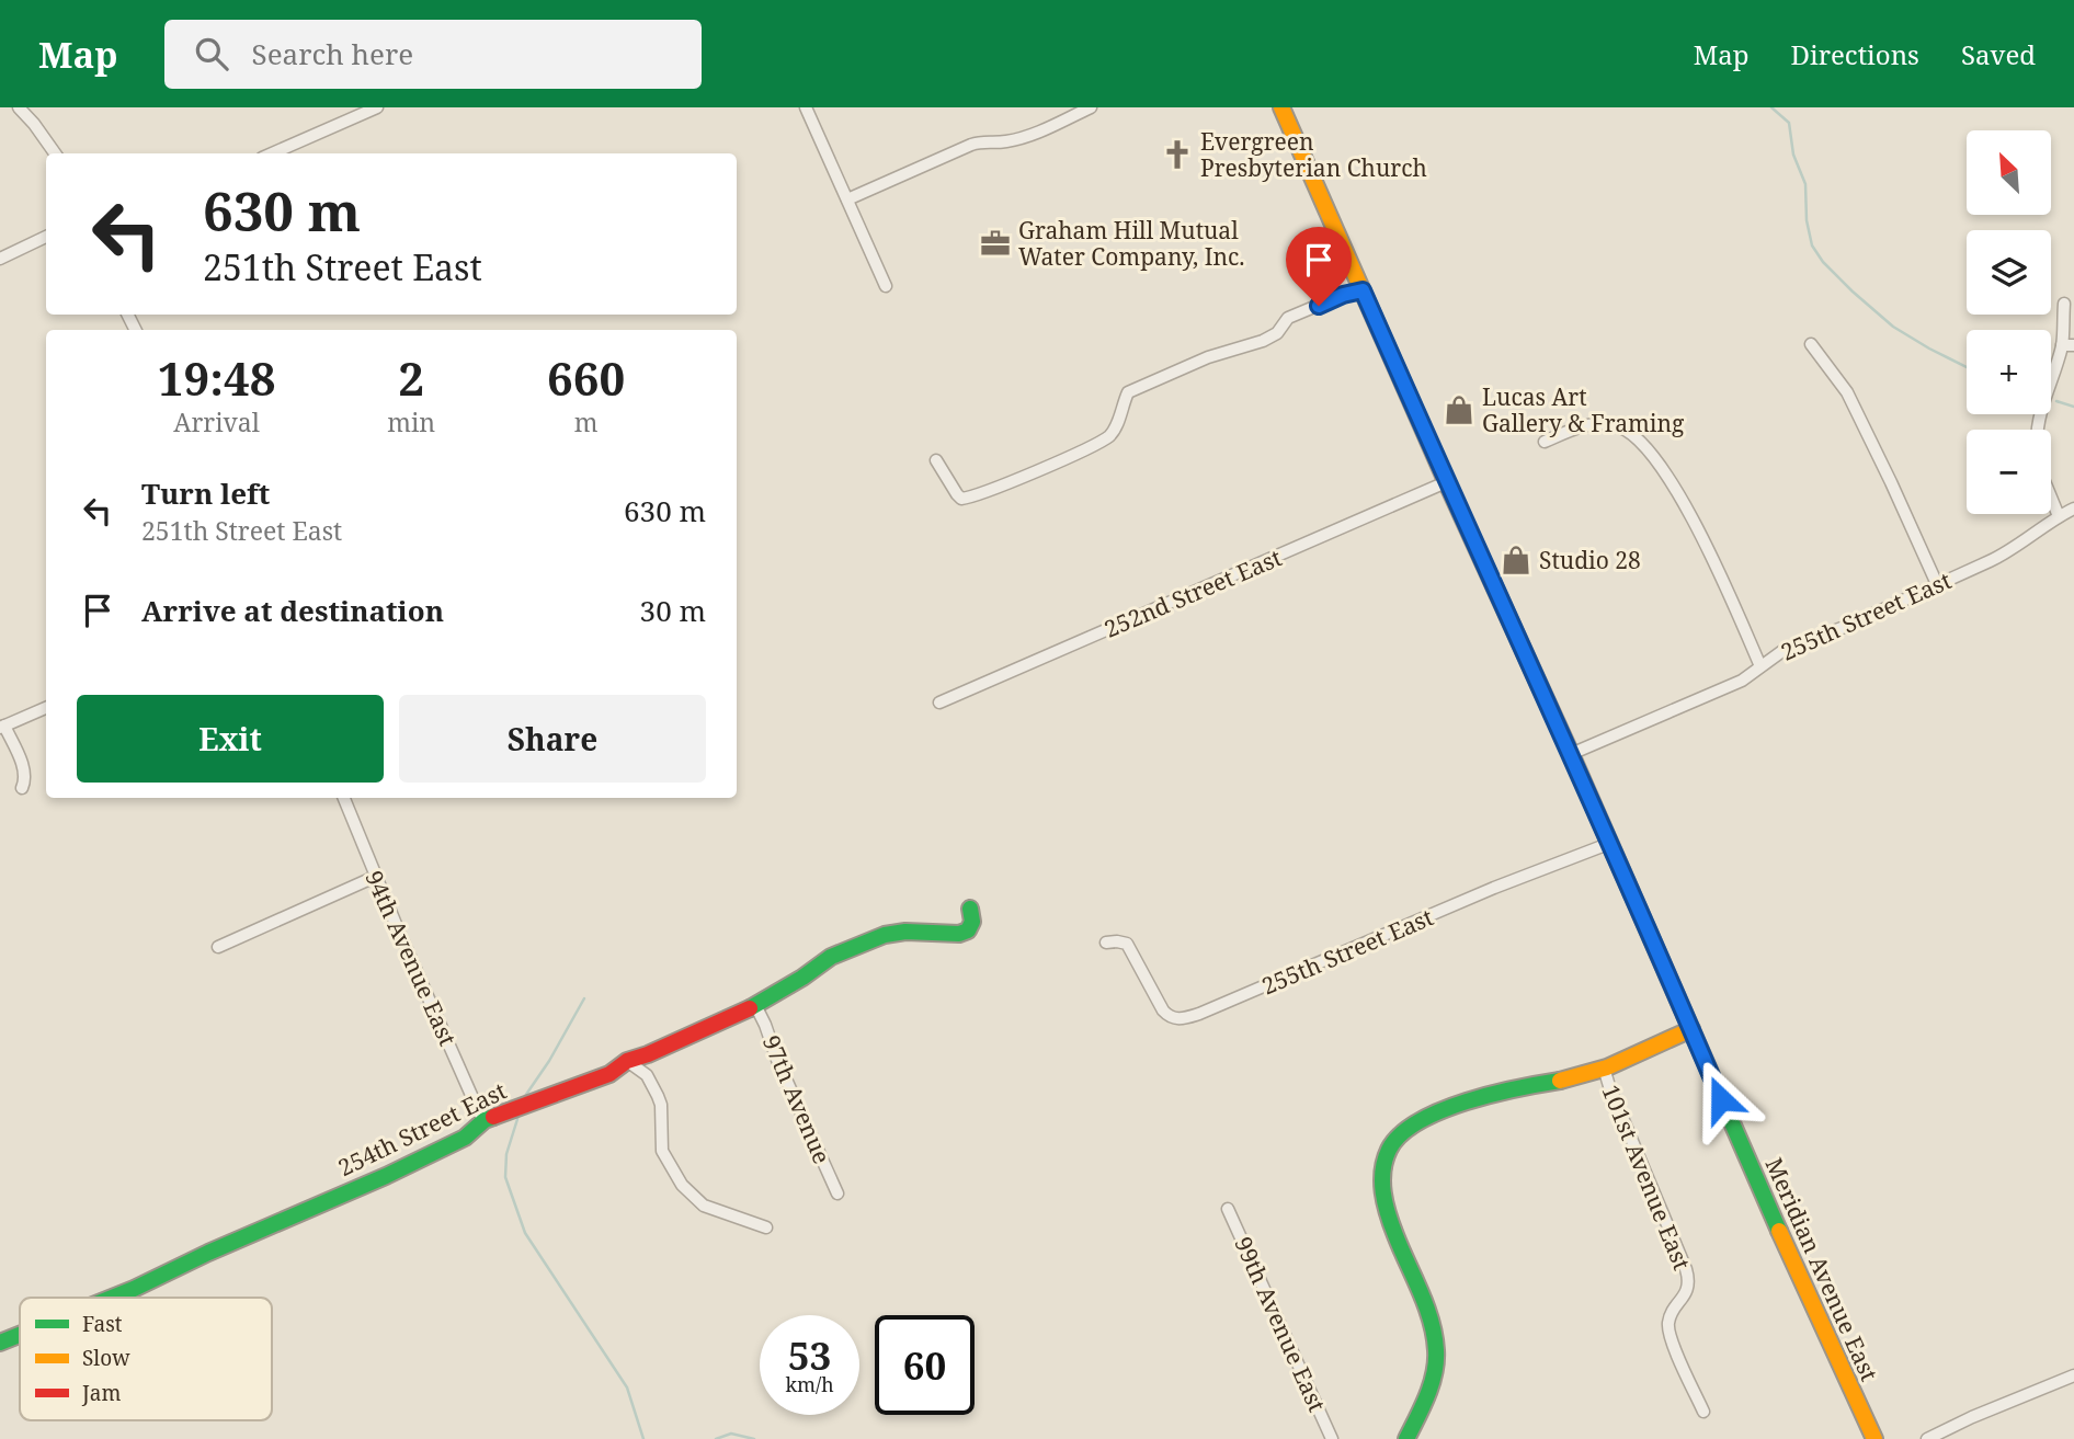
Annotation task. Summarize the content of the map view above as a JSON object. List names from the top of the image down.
{
  "streets": {
    "street": [
      "252nd Street East",
      "255th Street East",
      "94th Avenue East",
      "97th Avenue",
      "254th Street East",
      "101st Avenue East",
      "Meridian Avenue East",
      "99th Avenue East"
    ]
  },
  "crossings": [
    ["252nd Street East", "Meridian Avenue East"],
    ["255th Street East", "Meridian Avenue East"],
    ["94th Avenue East", "254th Street East"],
    ["97th Avenue", "254th Street East"]
  ],
  "places": {
    "church": ["Evergreen Presbyterian Church"],
    "office": ["Graham Hill Mutual Water Company, Inc."],
    "shop": ["Lucas Art Gallery & Framing", "Studio 28"]
  },
  "legend": ["Fast", "Slow", "Jam"],
  "north": "top left",
  "page": {
    "header": "Map",
    "search": "Search here",
    "nav": ["Map", "Directions", "Saved"],
    "map_buttons": ["+", "−"],
    "turn": ["630 m", "251th Street East"],
    "eta": [
      "19:48",
      "Arrival",
      "2",
      "min",
      "660",
      "m"
    ],
    "list": [
      {
        "name": "Turn left",
        "note": "251th Street East",
        "value": "630 m"
      },
      {
        "name": "Arrive at destination",
        "value": "30 m"
      }
    ],
    "buttons": ["Exit", "Share"],
    "speed": "53 km/h",
    "limit": "60"
  }
}
